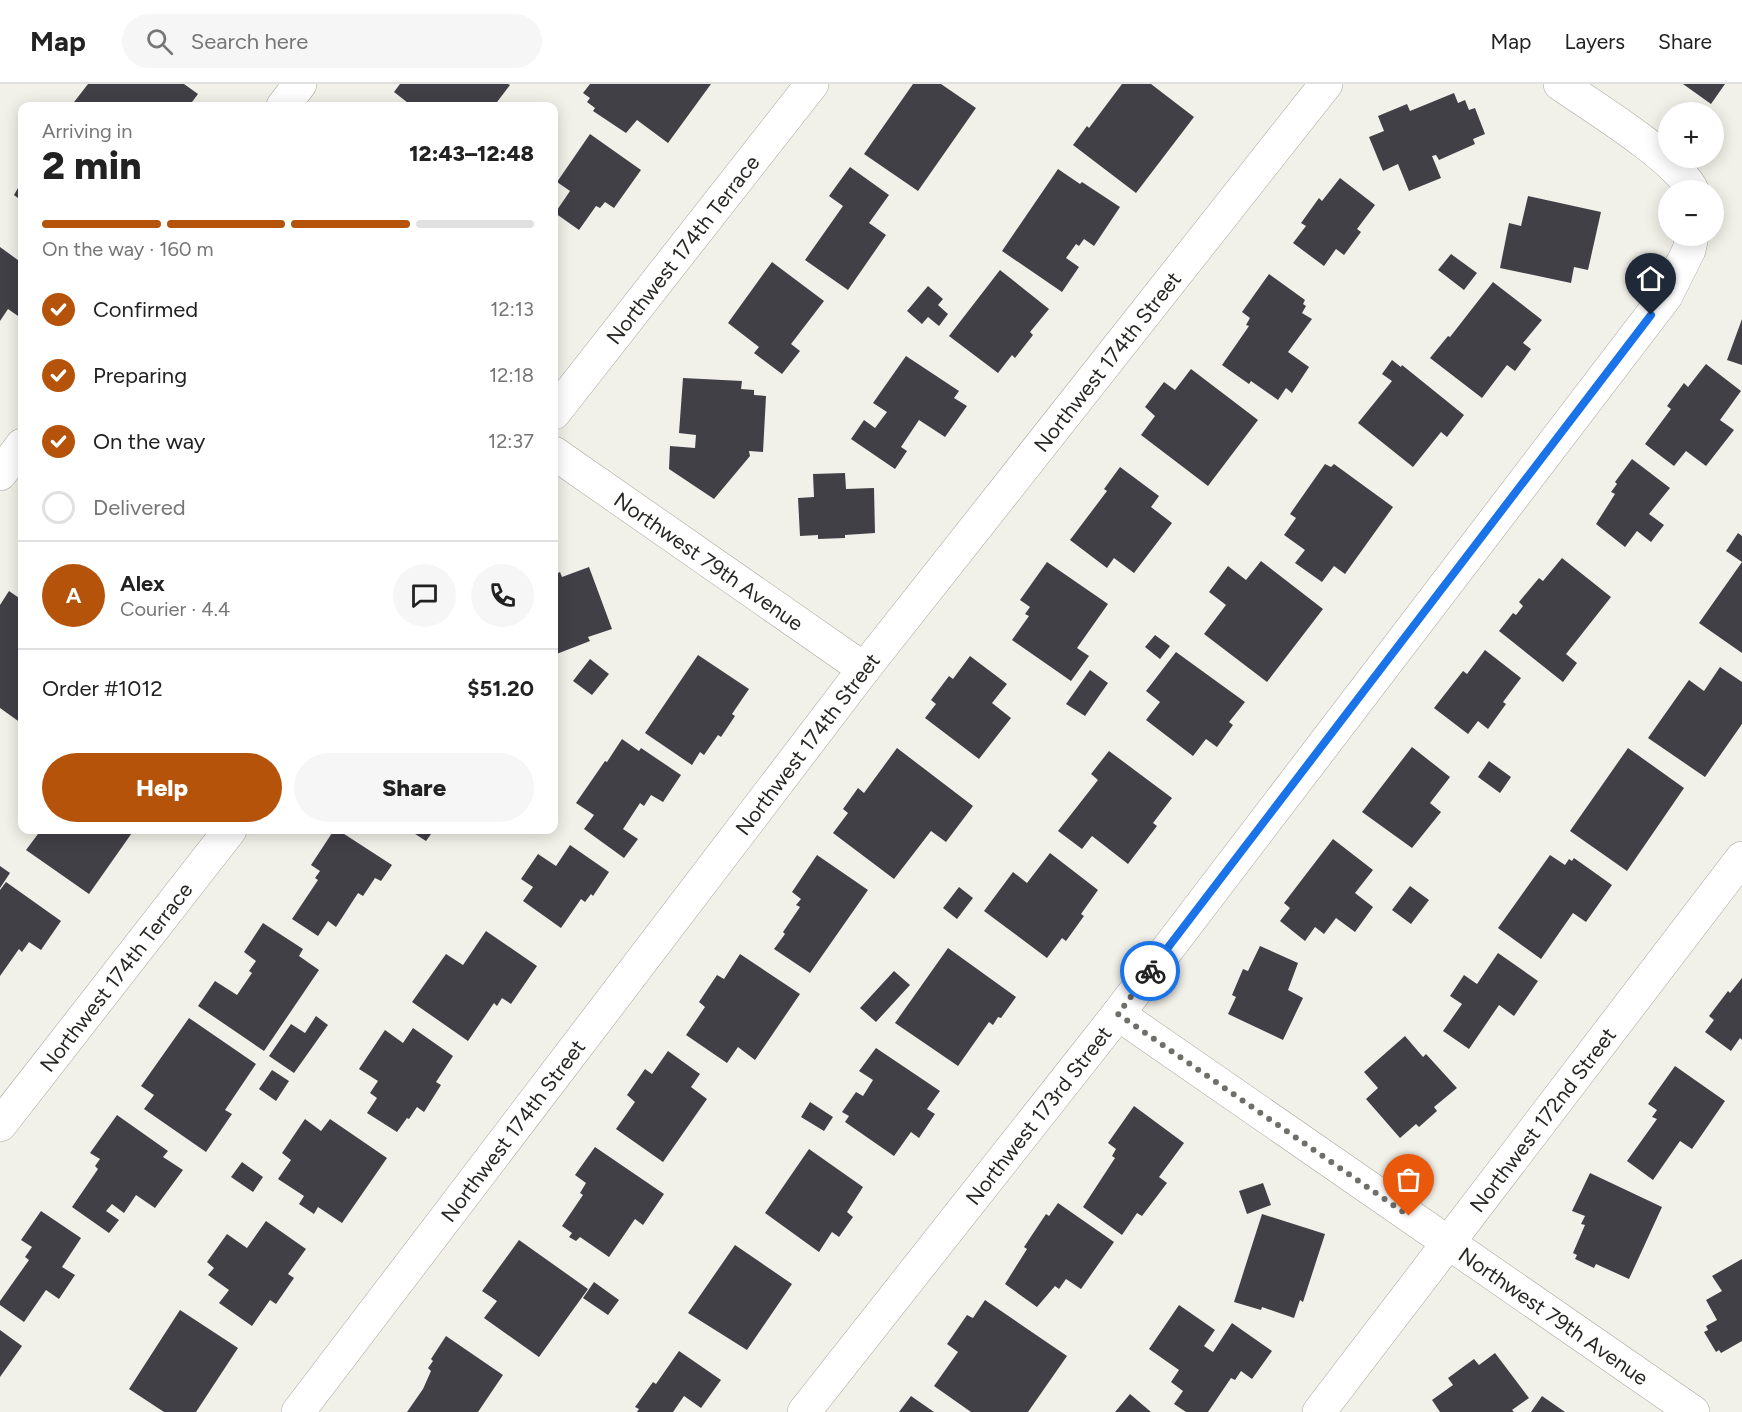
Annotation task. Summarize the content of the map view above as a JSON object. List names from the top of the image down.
{
  "streets": {
    "street": [
      "Northwest 174th Terrace",
      "Northwest 174th Street",
      "Northwest 79th Avenue",
      "Northwest 173rd Street",
      "Northwest 172nd Street"
    ]
  },
  "crossings": [
    ["Northwest 174th Street", "Northwest 79th Avenue"],
    ["Northwest 79th Avenue", "Northwest 173rd Street"],
    ["Northwest 79th Avenue", "Northwest 172nd Street"]
  ],
  "page": {
    "header": "Map",
    "search": "Search here",
    "nav": ["Map", "Layers", "Share"],
    "map_buttons": ["+", "−"],
    "heading": ["2 min", "Arriving in", "12:43–12:48"],
    "panel": [
      "Alex",
      "Courier · 4.4",
      "Order #1012",
      "$51.20"
    ],
    "bar": "On the way · 160 m",
    "list": [
      ["Confirmed", "12:13"],
      ["Preparing", "12:18"],
      ["On the way", "12:37"],
      "Delivered"
    ],
    "round": "A",
    "buttons": ["Help", "Share"]
  }
}
